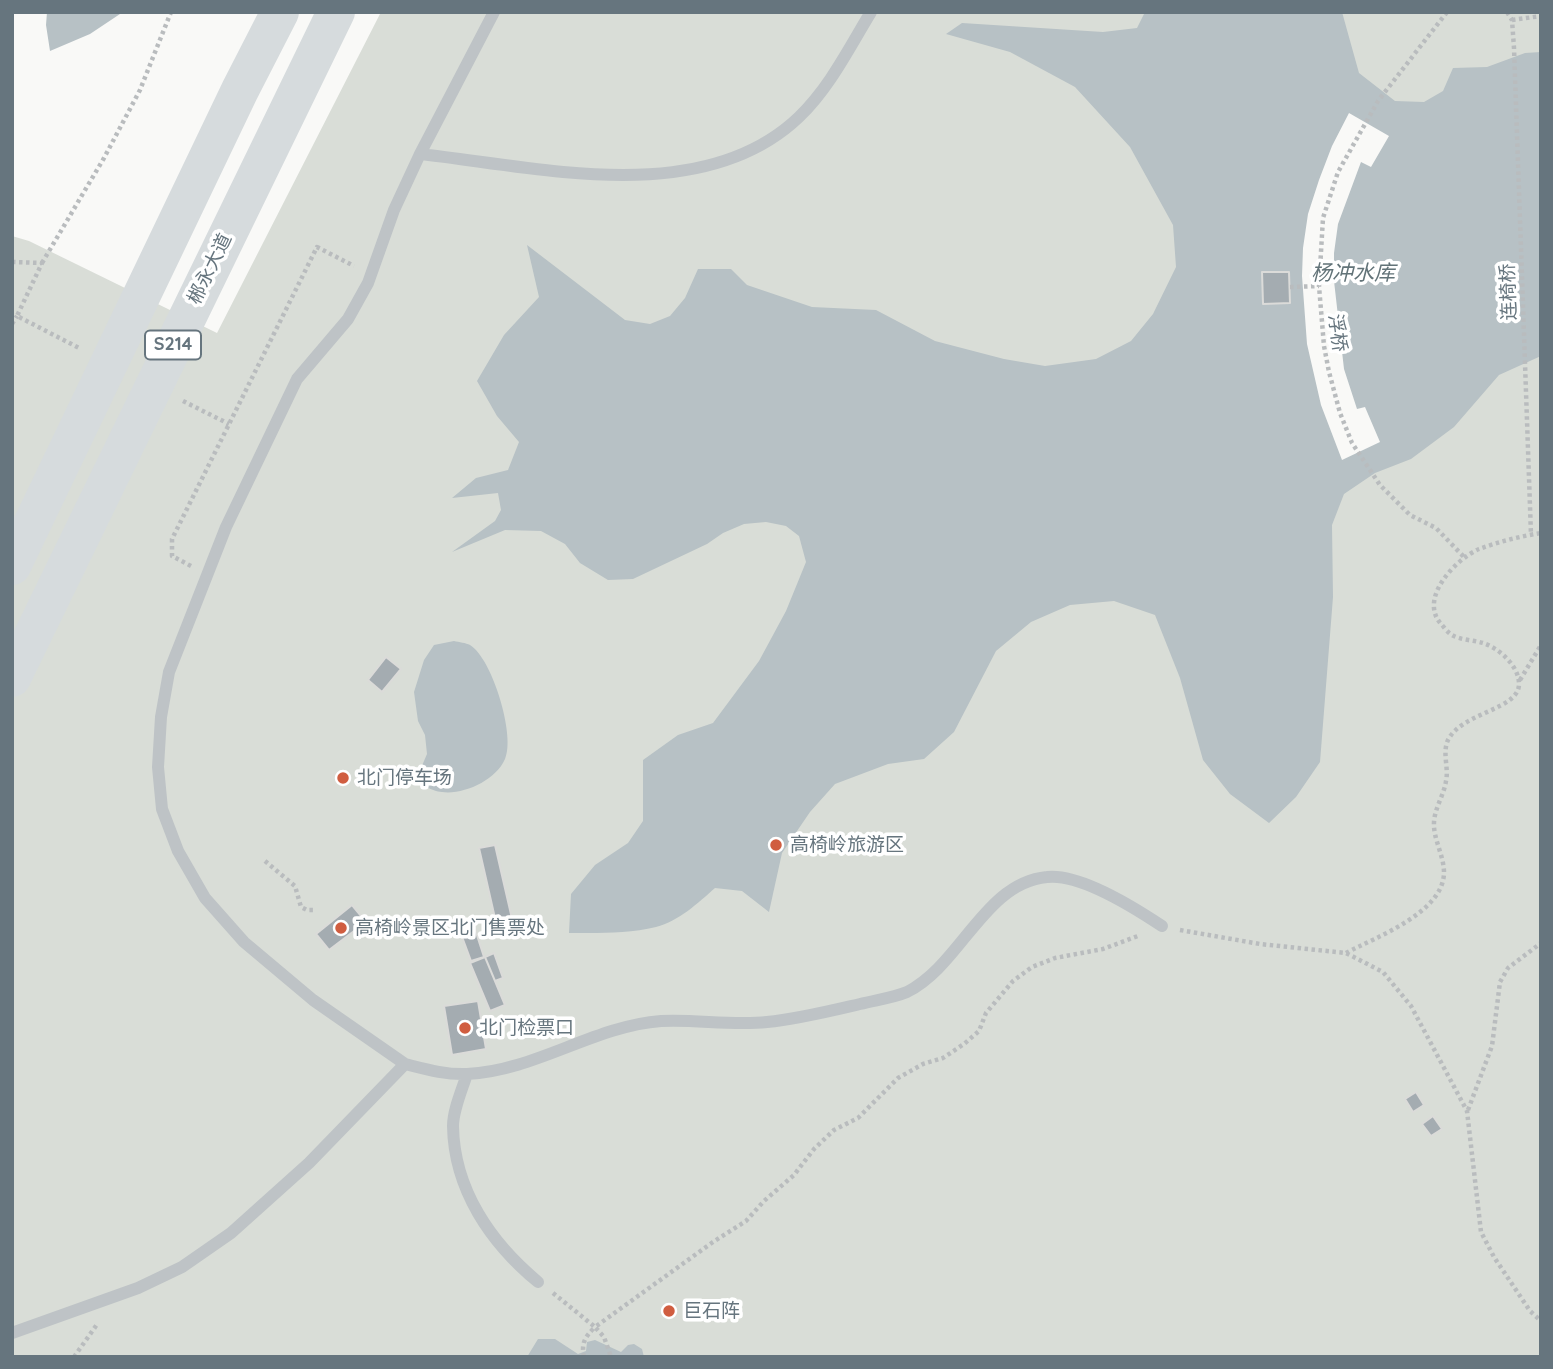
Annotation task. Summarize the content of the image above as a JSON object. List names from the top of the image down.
{
  "streets": {
    "highway": ["郴永大道", "S214"],
    "path": ["连椅桥", "浮桥"]
  },
  "water": ["杨冲水库"],
  "places": [
    "北门停车场",
    "高椅岭旅游区",
    "高椅岭景区北门售票处",
    "北门检票口",
    "巨石阵"
  ]
}
